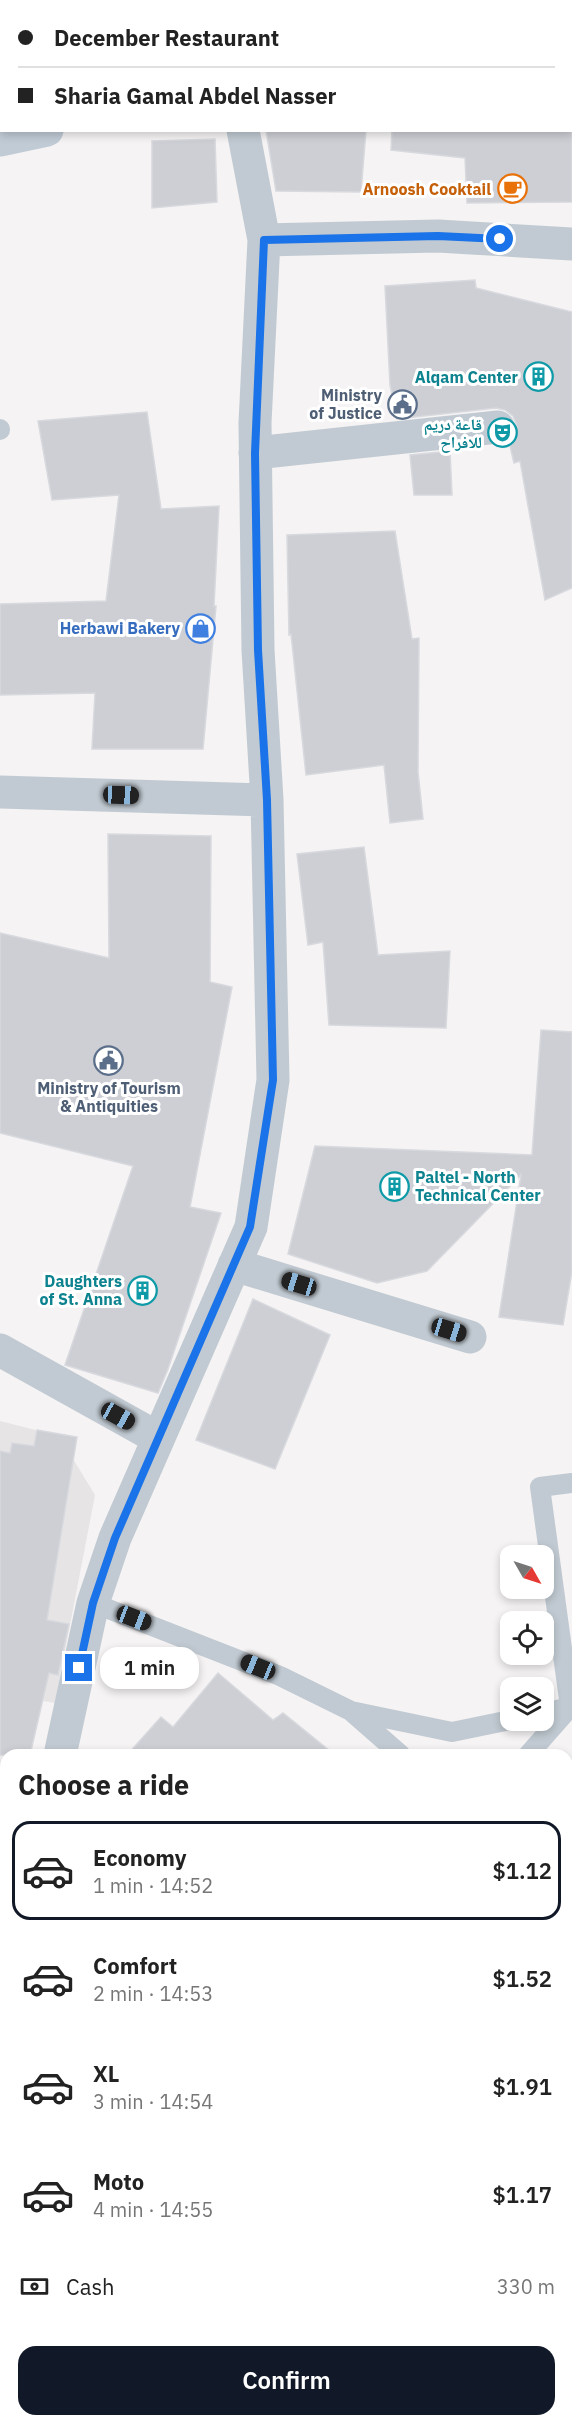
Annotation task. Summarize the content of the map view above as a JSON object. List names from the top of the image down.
{
  "places": {
    "cafe": ["Arnoosh Cooktail"],
    "building": ["Alqam Center", "Paltel - North Technical Center", "Daughters of St. Anna"],
    "public building": ["Ministry of Justice", "Ministry of Tourism & Antiquities"],
    "theatre": ["قاعة دريم للافراح"],
    "shop": ["Herbawi Bakery"]
  },
  "north": "bottom right",
  "page": {
    "banner": ["December Restaurant", "Sharia Gamal Abdel Nasser"],
    "bubble": "1 min",
    "heading": "Choose a ride",
    "list": [
      {
        "name": "Economy",
        "note": "1 min · 14:52",
        "value": "$1.12"
      },
      {
        "name": "Comfort",
        "note": "2 min · 14:53",
        "value": "$1.52"
      },
      {
        "name": "XL",
        "note": "3 min · 14:54",
        "value": "$1.91"
      },
      {
        "name": "Moto",
        "note": "4 min · 14:55",
        "value": "$1.17"
      }
    ],
    "pay": ["Cash", "330 m"],
    "buttons": "Confirm"
  }
}
